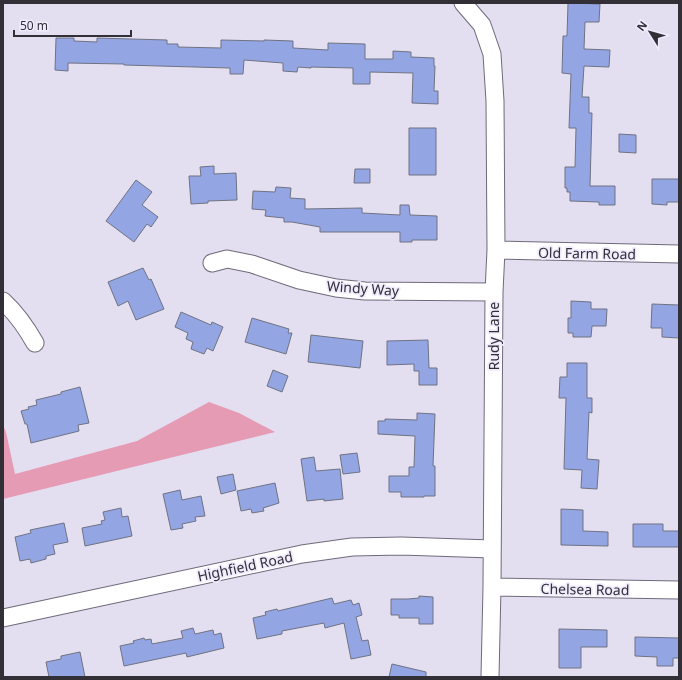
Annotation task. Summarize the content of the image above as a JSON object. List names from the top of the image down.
{
  "streets": {
    "street": [
      "Old Farm Road",
      "Windy Way",
      "Rudy Lane",
      "Highfield Road",
      "Chelsea Road"
    ]
  },
  "crossings": [
    ["Old Farm Road", "Rudy Lane"],
    ["Windy Way", "Rudy Lane"],
    ["Rudy Lane", "Highfield Road"],
    ["Rudy Lane", "Chelsea Road"]
  ],
  "scale_bar": "50 m",
  "north": "top left"
}
